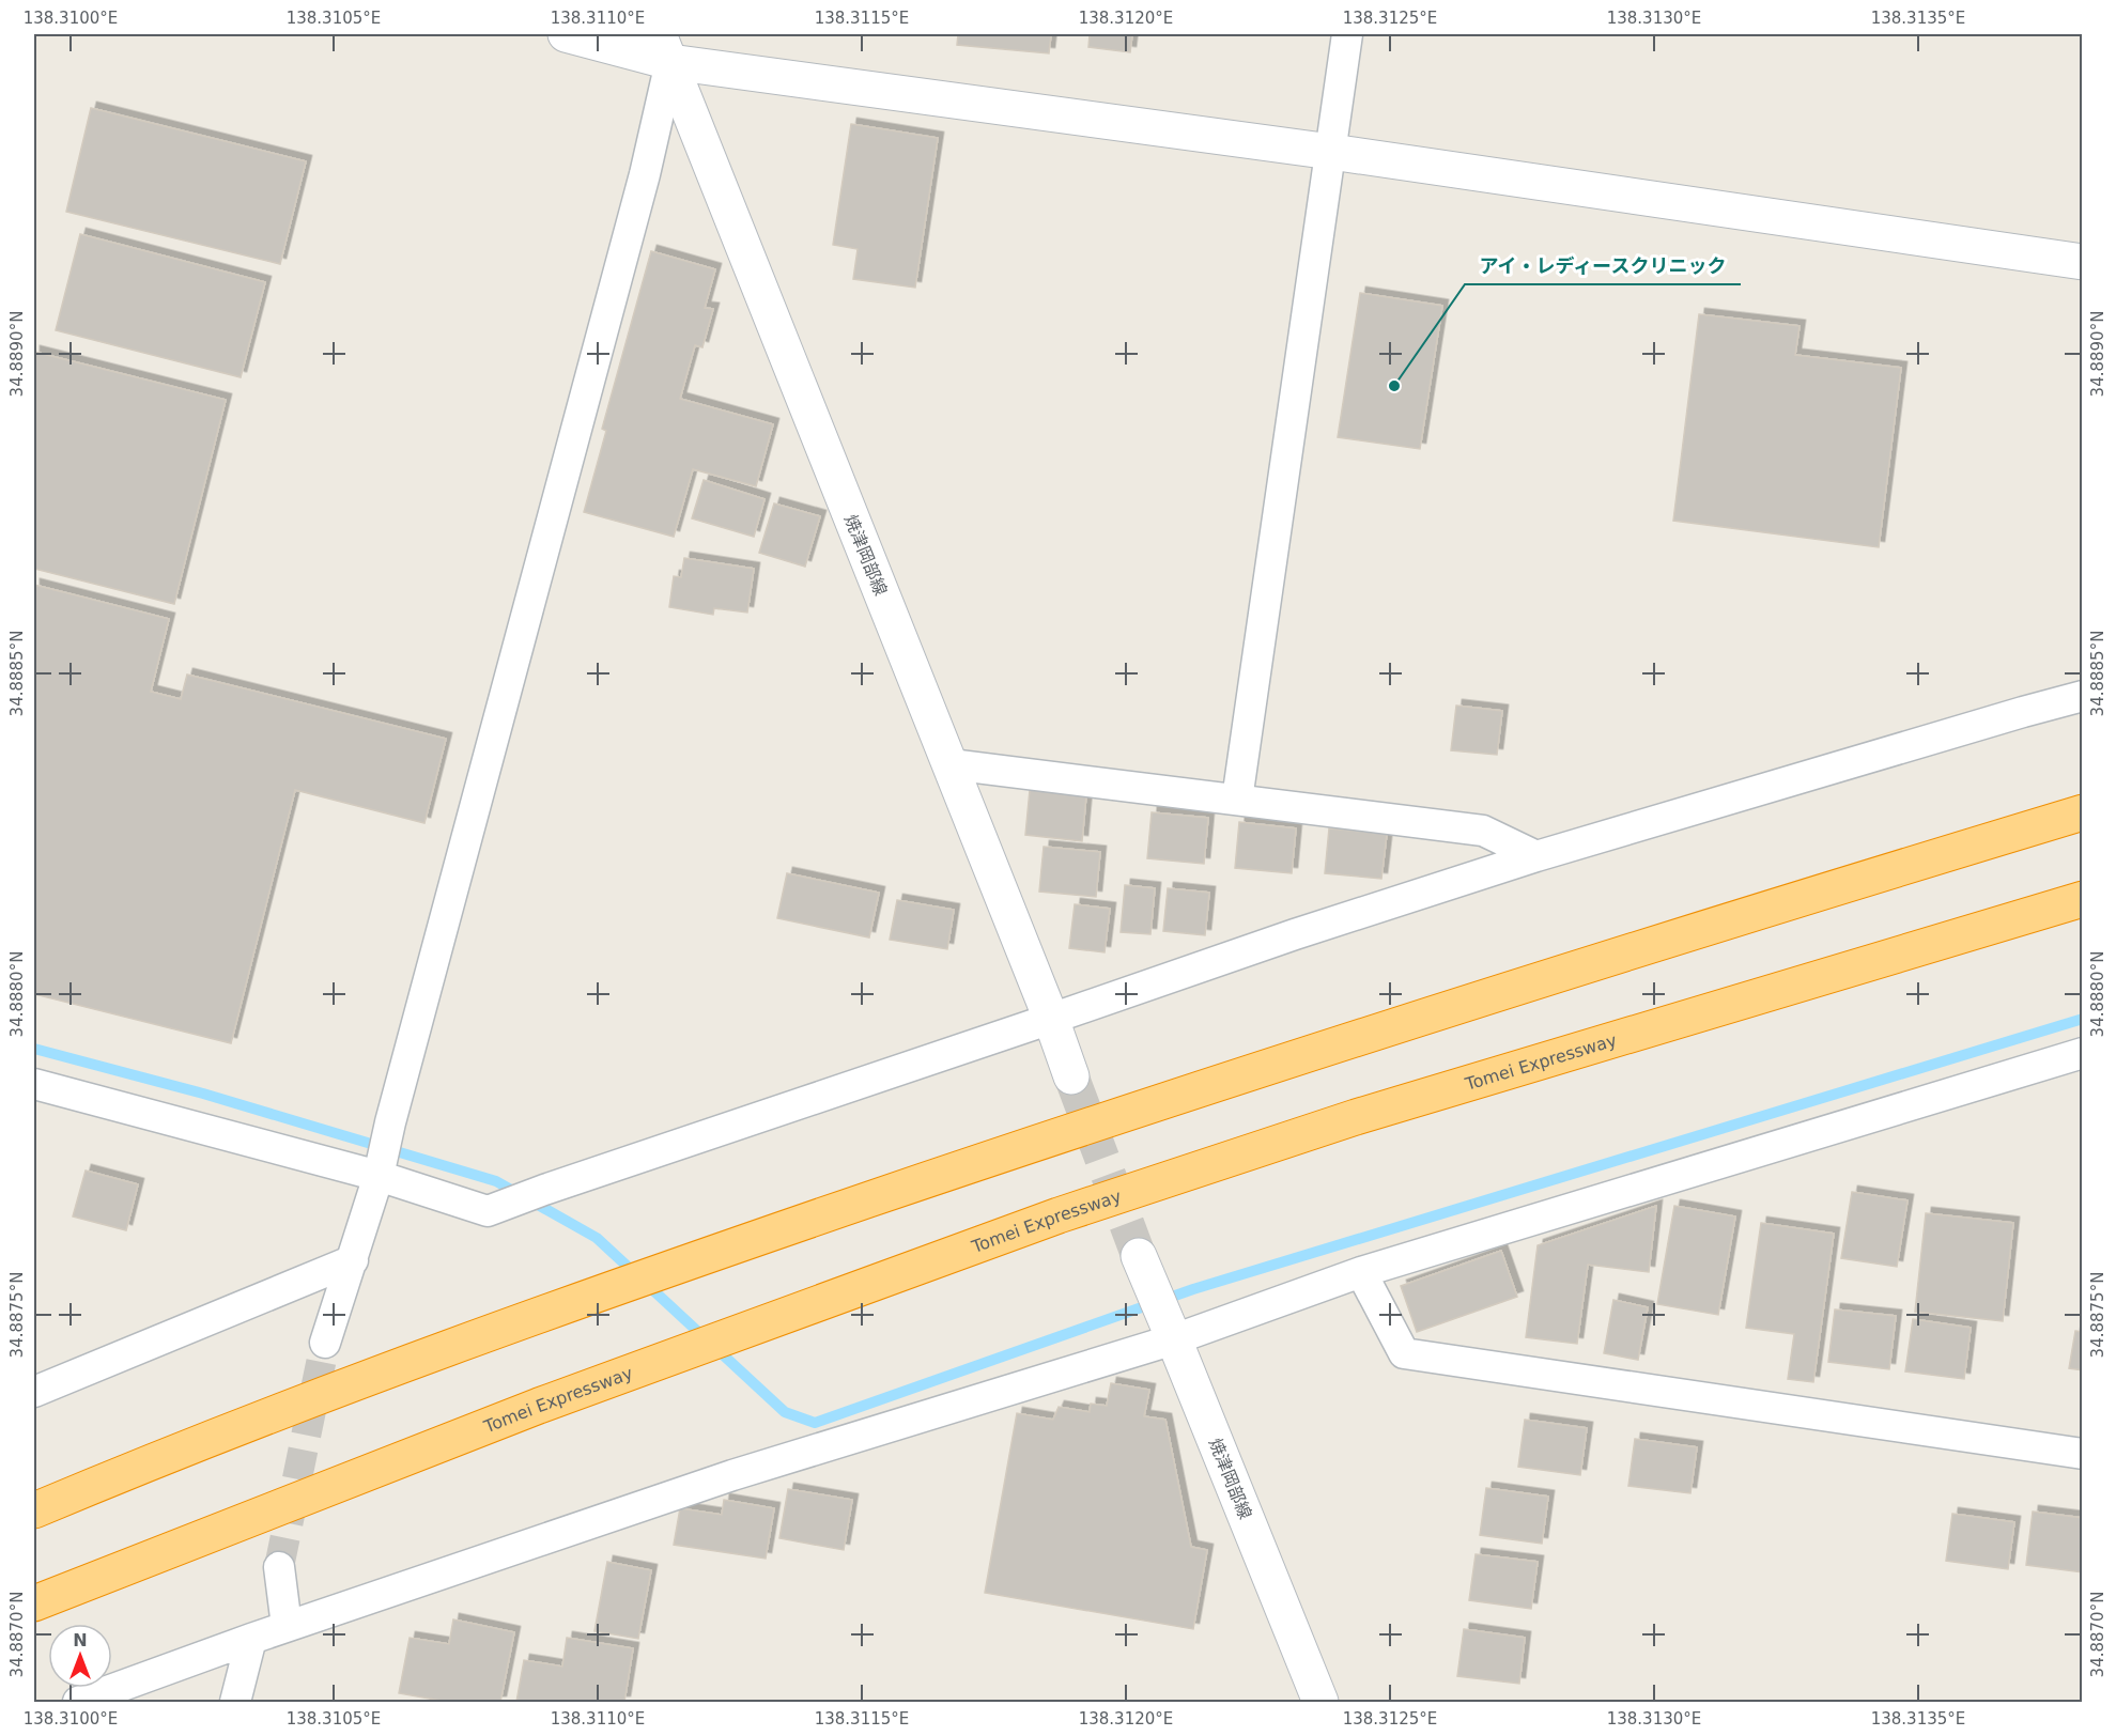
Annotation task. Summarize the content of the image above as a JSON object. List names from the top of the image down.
{
  "streets": {
    "highway": ["Tomei Expressway"],
    "main road": ["焼津岡部線"]
  },
  "places": ["アイ・レディースクリニック"],
  "north": "top",
  "coordinates": [
    "138.3100°E",
    "138.3105°E",
    "138.3110°E",
    "138.3115°E",
    "138.3120°E",
    "138.3125°E",
    "138.3130°E",
    "138.3135°E",
    "34.8890°N",
    "34.8885°N",
    "34.8880°N",
    "34.8875°N",
    "34.8870°N"
  ]
}
